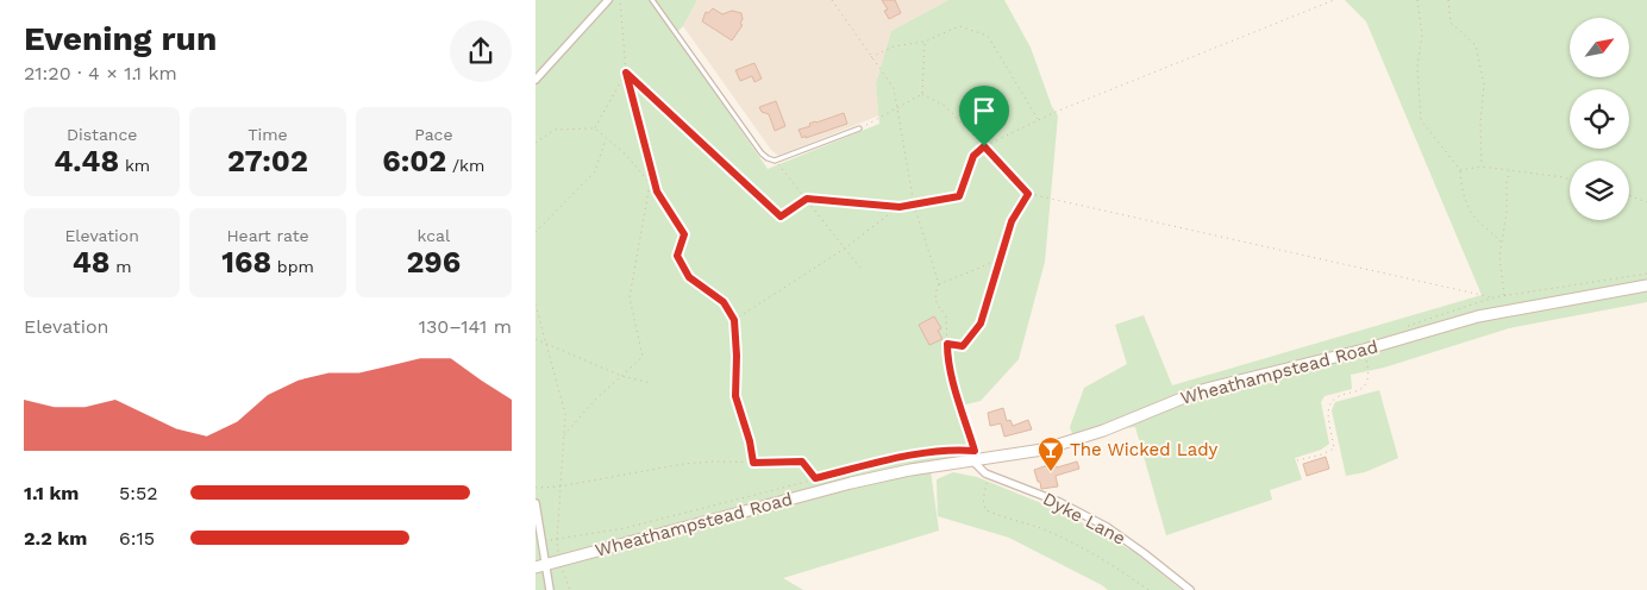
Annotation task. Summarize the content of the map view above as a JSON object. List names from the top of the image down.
{
  "streets": {
    "main road": ["Wheathampstead Road"],
    "street": ["Dyke Lane"]
  },
  "crossings": [
    ["Wheathampstead Road", "Dyke Lane"]
  ],
  "places": {
    "bar": ["The Wicked Lady"]
  },
  "north": "top right",
  "page": {
    "heading": ["Evening run", "21:20 · 4 × 1.1 km"],
    "stats": [
      ["Distance", "4.48 km"],
      ["Time", "27:02"],
      ["Pace", "6:02 /km"],
      ["Elevation", "48 m"],
      ["Heart rate", "168 bpm"],
      ["kcal", "296"]
    ],
    "chart": ["Elevation", "130–141 m"],
    "list": [
      {
        "name": "1.1 km",
        "note": "5:52"
      },
      {
        "name": "2.2 km",
        "note": "6:15"
      }
    ]
  }
}
